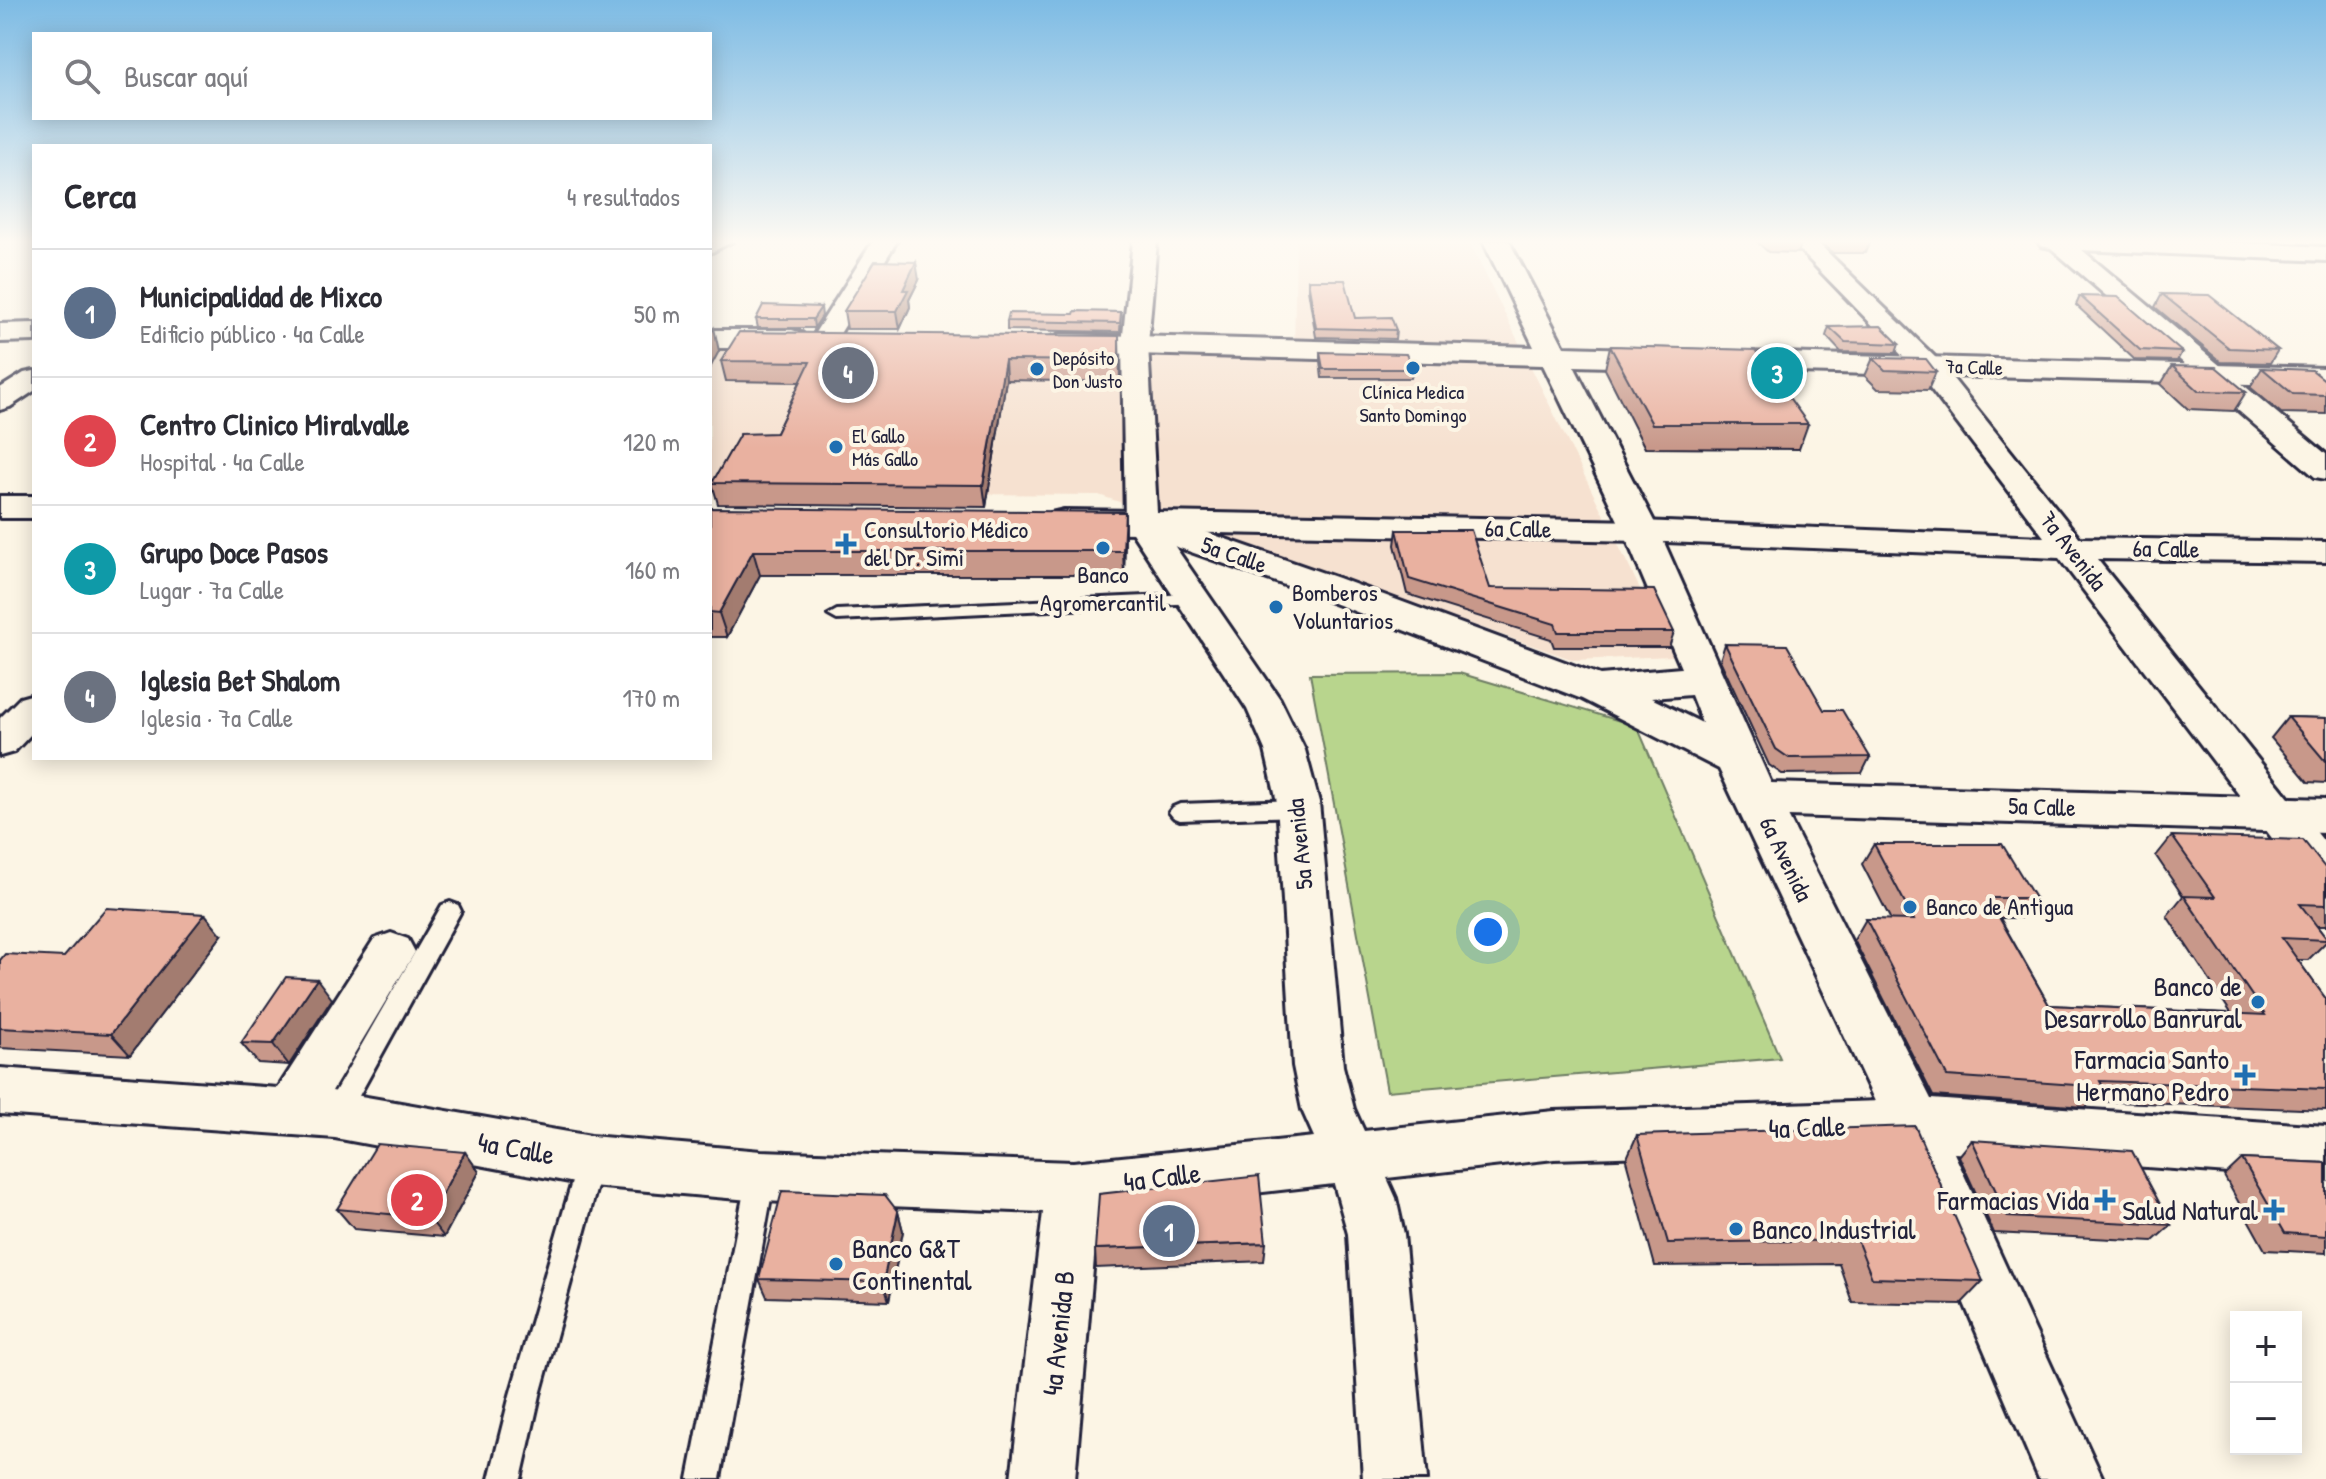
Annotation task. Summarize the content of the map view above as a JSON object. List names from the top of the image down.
{
  "streets": {
    "street": [
      "7a Calle",
      "6a Calle",
      "7a Avenida",
      "5a Calle",
      "5a Avenida",
      "6a Avenida",
      "4a Calle",
      "4a Avenida B"
    ]
  },
  "crossings": [
    ["7a Calle", "7a Avenida"],
    ["7a Calle", "6a Avenida"],
    ["6a Calle", "7a Avenida"],
    ["6a Calle", "5a Calle"],
    ["6a Calle", "5a Avenida"],
    ["6a Calle", "6a Avenida"],
    ["7a Avenida", "5a Calle"],
    ["5a Calle", "5a Avenida"],
    ["5a Calle", "6a Avenida"],
    ["5a Avenida", "4a Calle"],
    ["6a Avenida", "4a Calle"],
    ["4a Calle", "4a Avenida B"]
  ],
  "places": {
    "other": [
      "Clínica Medica Santo Domingo",
      "Depósito Don Justo",
      "El Gallo Más Gallo",
      "Banco Agromercantil",
      "Bomberos Voluntarios",
      "Banco de Antigua",
      "Banco de Desarrollo Banrural",
      "Banco Industrial",
      "Banco G&T Continental"
    ],
    "health": [
      "Consultorio Médico del Dr. Simi",
      "Farmacia Santo Hermano Pedro",
      "Farmacias Vida",
      "Salud Natural"
    ]
  },
  "page": {
    "search": "Buscar aquí",
    "heading": ["Cerca", "4 resultados"],
    "list": [
      {
        "mark": "1",
        "name": "Municipalidad de Mixco",
        "note": "Edificio público · 4a Calle",
        "value": "50 m"
      },
      {
        "mark": "2",
        "name": "Centro Clinico Miralvalle",
        "note": "Hospital · 4a Calle",
        "value": "120 m"
      },
      {
        "mark": "3",
        "name": "Grupo Doce Pasos",
        "note": "Lugar · 7a Calle",
        "value": "160 m"
      },
      {
        "mark": "4",
        "name": "Iglesia Bet Shalom",
        "note": "Iglesia · 7a Calle",
        "value": "170 m"
      }
    ],
    "pins": [
      "3",
      "4",
      "2",
      "1"
    ],
    "map_buttons": ["+", "−"]
  }
}
